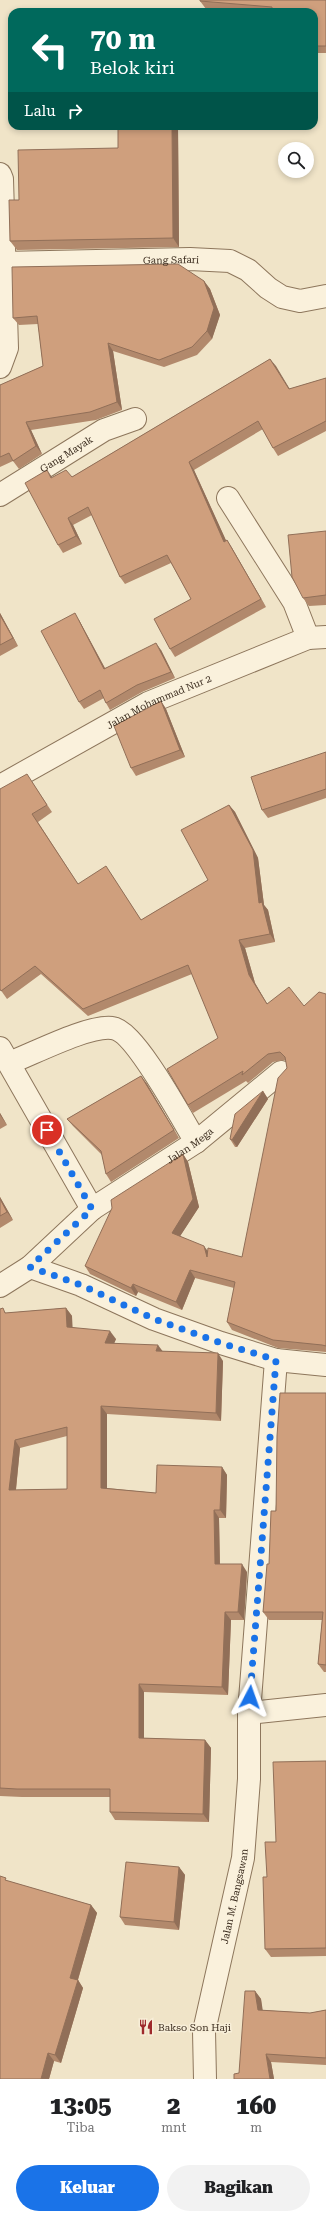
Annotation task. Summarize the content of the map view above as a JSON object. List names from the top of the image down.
{
  "streets": {
    "street": [
      "Gang Safari",
      "Gang Mayak",
      "Jalan Mohammad Nur 2",
      "Jalan Mega",
      "Jalan M. Bangsawan"
    ]
  },
  "places": {
    "restaurant": ["Bakso Son Haji"]
  },
  "page": {
    "turn": ["70 m", "Belok kiri"],
    "then": "Lalu",
    "eta": [
      "13:05",
      "Tiba",
      "2",
      "mnt",
      "160",
      "m"
    ],
    "buttons": ["Keluar", "Bagikan"]
  }
}
